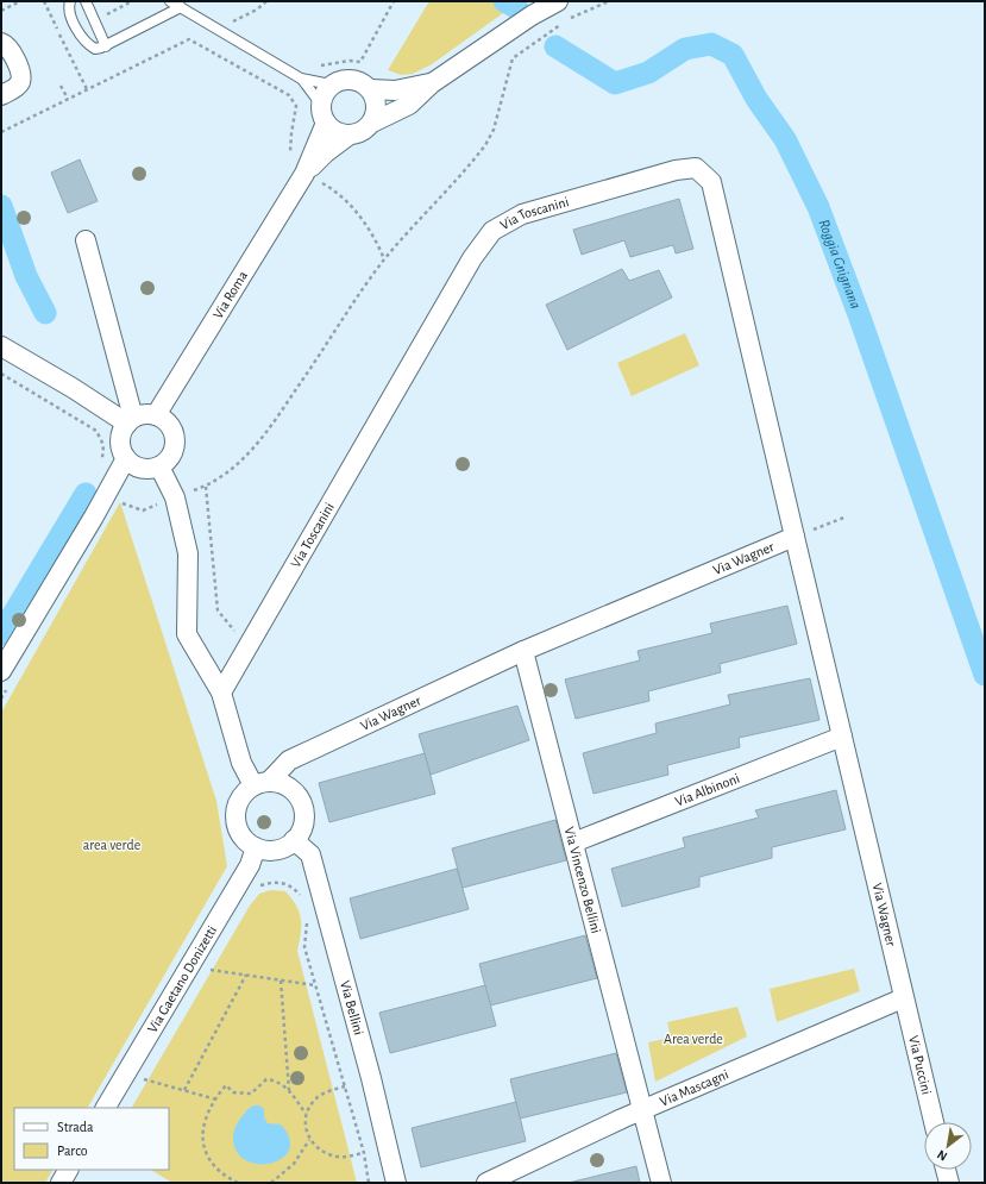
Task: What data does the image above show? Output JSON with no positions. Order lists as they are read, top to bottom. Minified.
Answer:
{"streets":{"street":["Via Toscanini","Via Roma","Via Wagner","Via Albinoni","Via Vincenzo Bellini","Via Gaetano Donizetti","Via Bellini","Via Puccini","Via Mascagni"]},"crossings":[["Via Toscanini","Via Wagner"],["Via Wagner","Via Albinoni"],["Via Wagner","Via Vincenzo Bellini"],["Via Wagner","Via Gaetano Donizetti"],["Via Wagner","Via Bellini"],["Via Wagner","Via Puccini"],["Via Wagner","Via Mascagni"],["Via Albinoni","Via Vincenzo Bellini"],["Via Vincenzo Bellini","Via Mascagni"],["Via Gaetano Donizetti","Via Bellini"],["Via Puccini","Via Mascagni"]],"water":["Roggia Gnignana"],"parks":["area verde","Area verde"],"legend":["Strada","Parco"],"north":"bottom left"}
